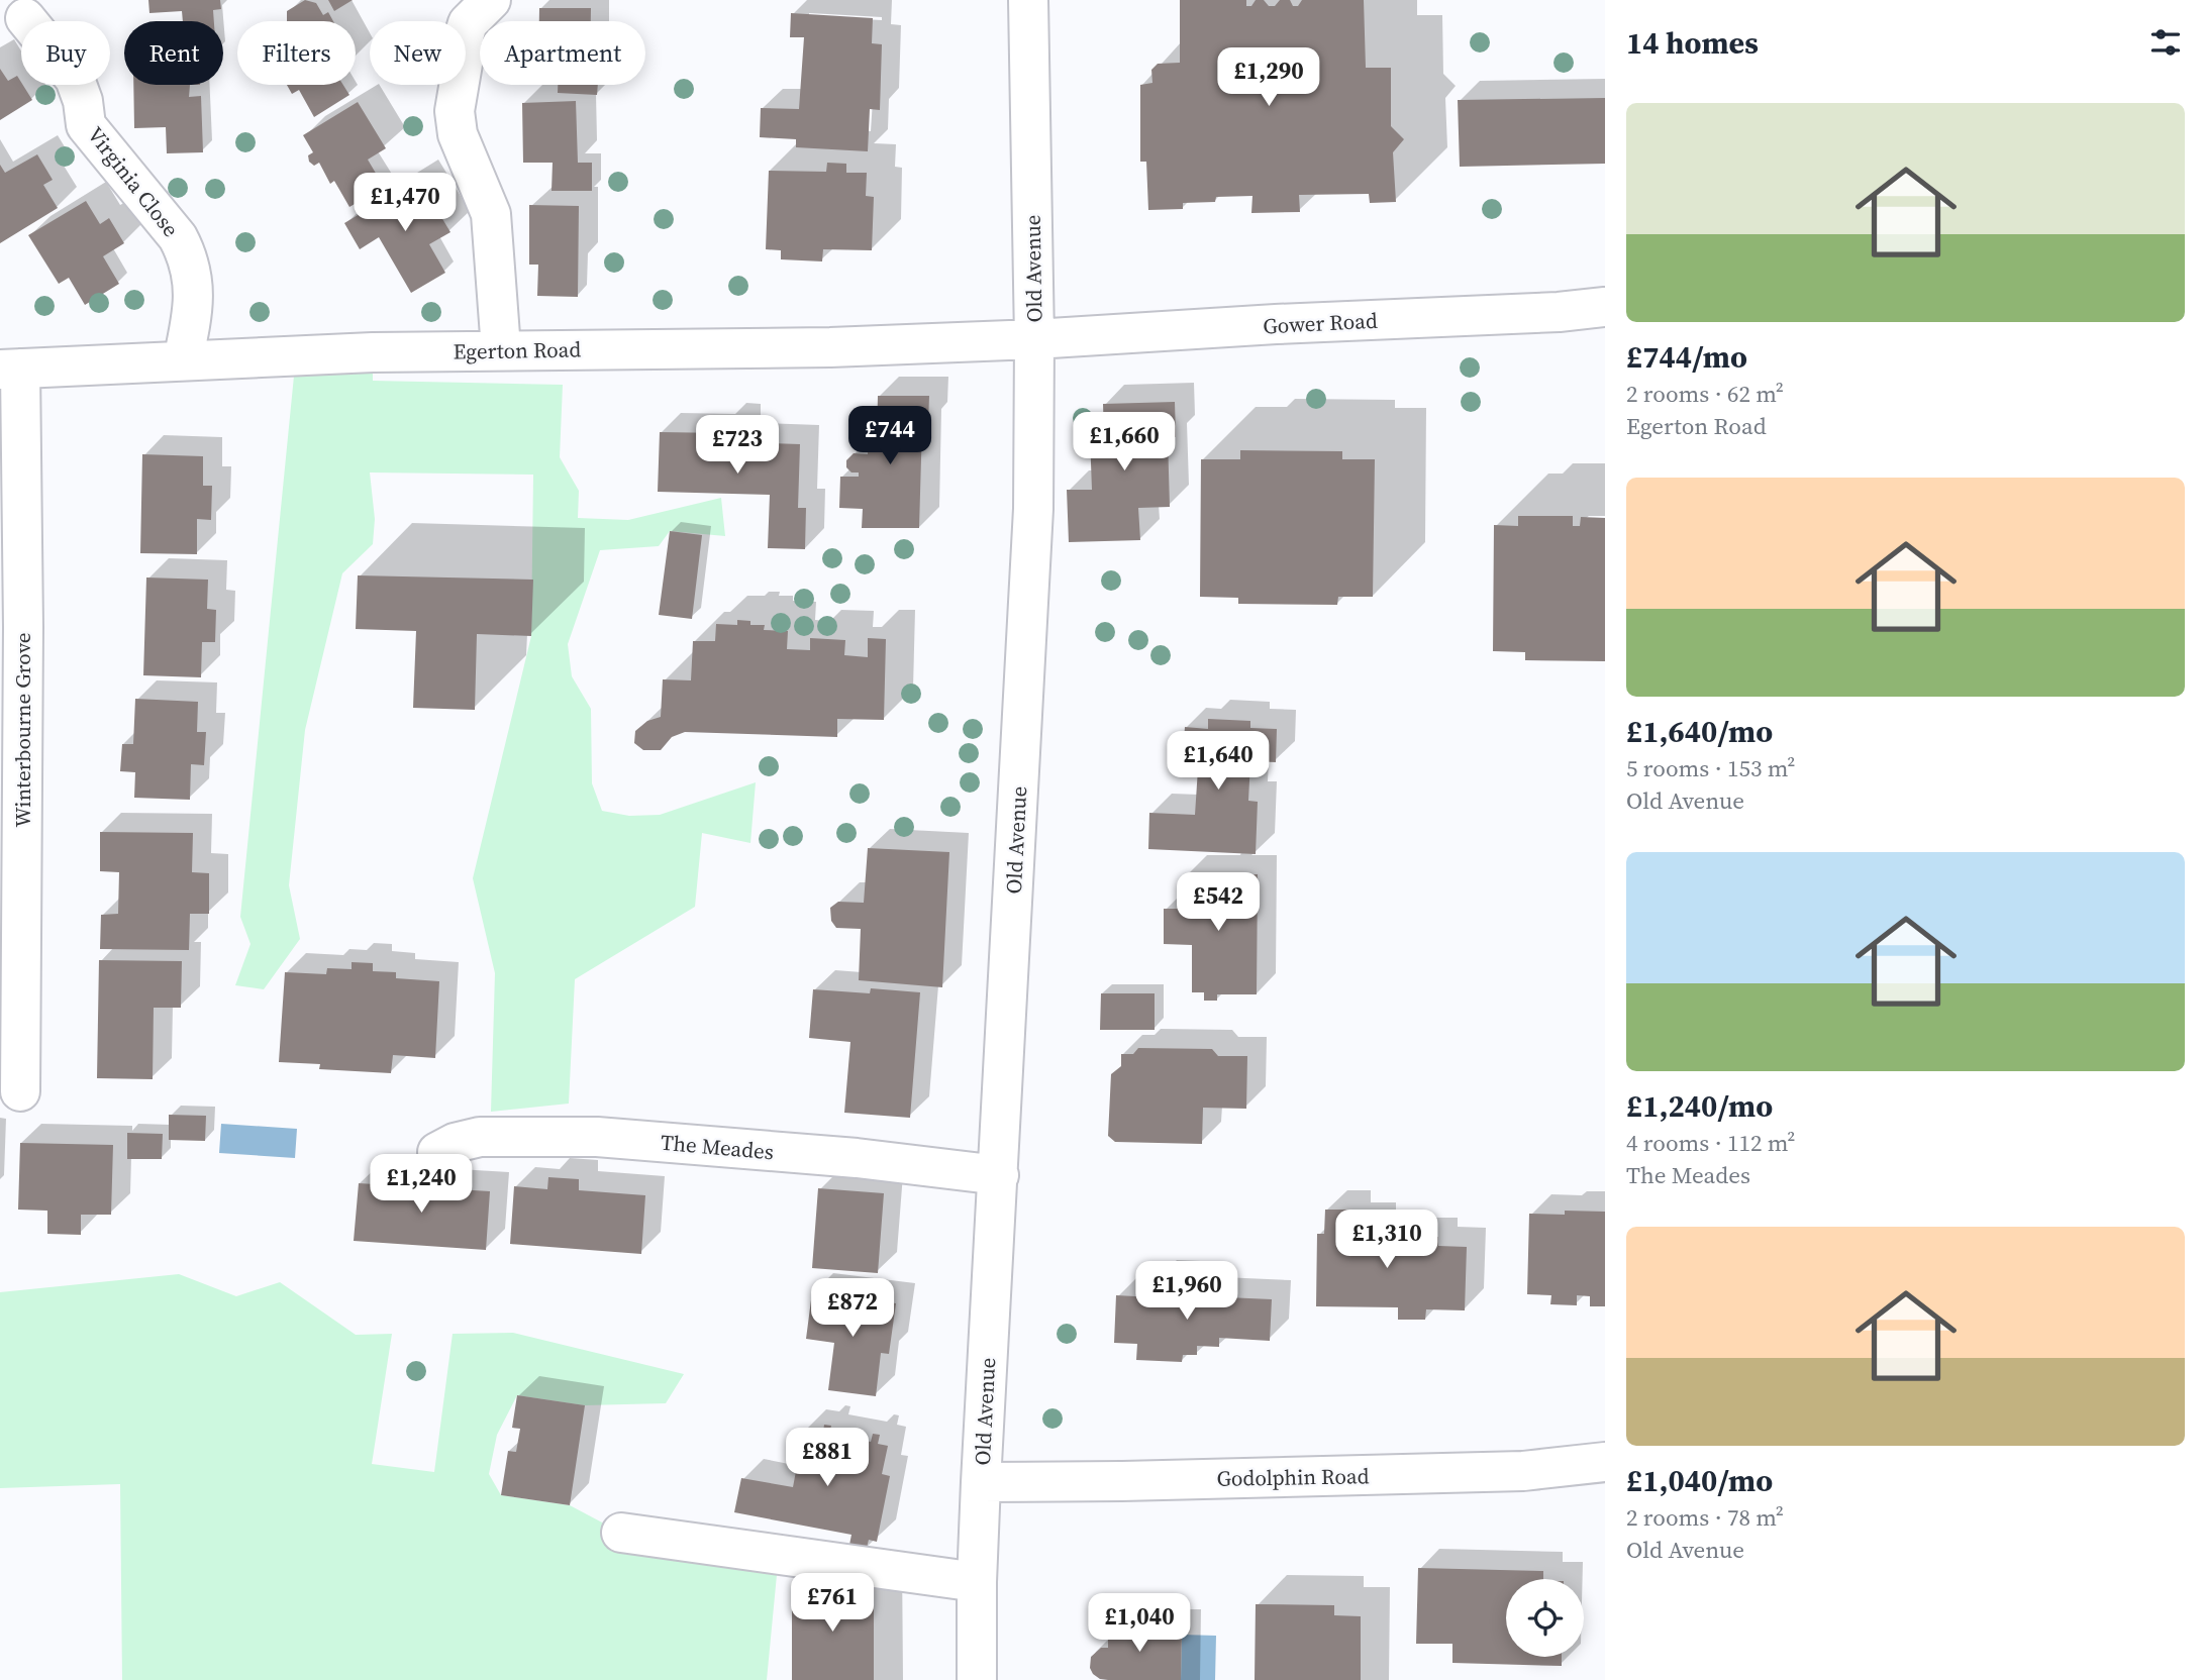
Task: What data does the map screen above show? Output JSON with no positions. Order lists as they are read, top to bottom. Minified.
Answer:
{"streets":{"street":["Virginia Close","Old Avenue","Gower Road","Egerton Road","Winterbourne Grove","The Meades","Godolphin Road"]},"crossings":[["Virginia Close","Egerton Road"],["Old Avenue","Gower Road"],["Old Avenue","Egerton Road"],["Old Avenue","The Meades"],["Old Avenue","Godolphin Road"],["Gower Road","Egerton Road"],["Egerton Road","Winterbourne Grove"]],"page":{"heading":"14 homes","chip":["Buy","Rent","Filters","New","Apartment"],"price":["£1,290","£1,470","£744","£1,660","£723","£1,640","£542","£1,240","£1,310","£1,960","£872","£881","£761","£1,040"],"list":[{"name":"£744/mo","note":"2 rooms · 62 m² · Egerton Road"},{"name":"£1,640/mo","note":"5 rooms · 153 m² · Old Avenue"},{"name":"£1,240/mo","note":"4 rooms · 112 m² · The Meades"},{"name":"£1,040/mo","note":"2 rooms · 78 m² · Old Avenue"}]}}
